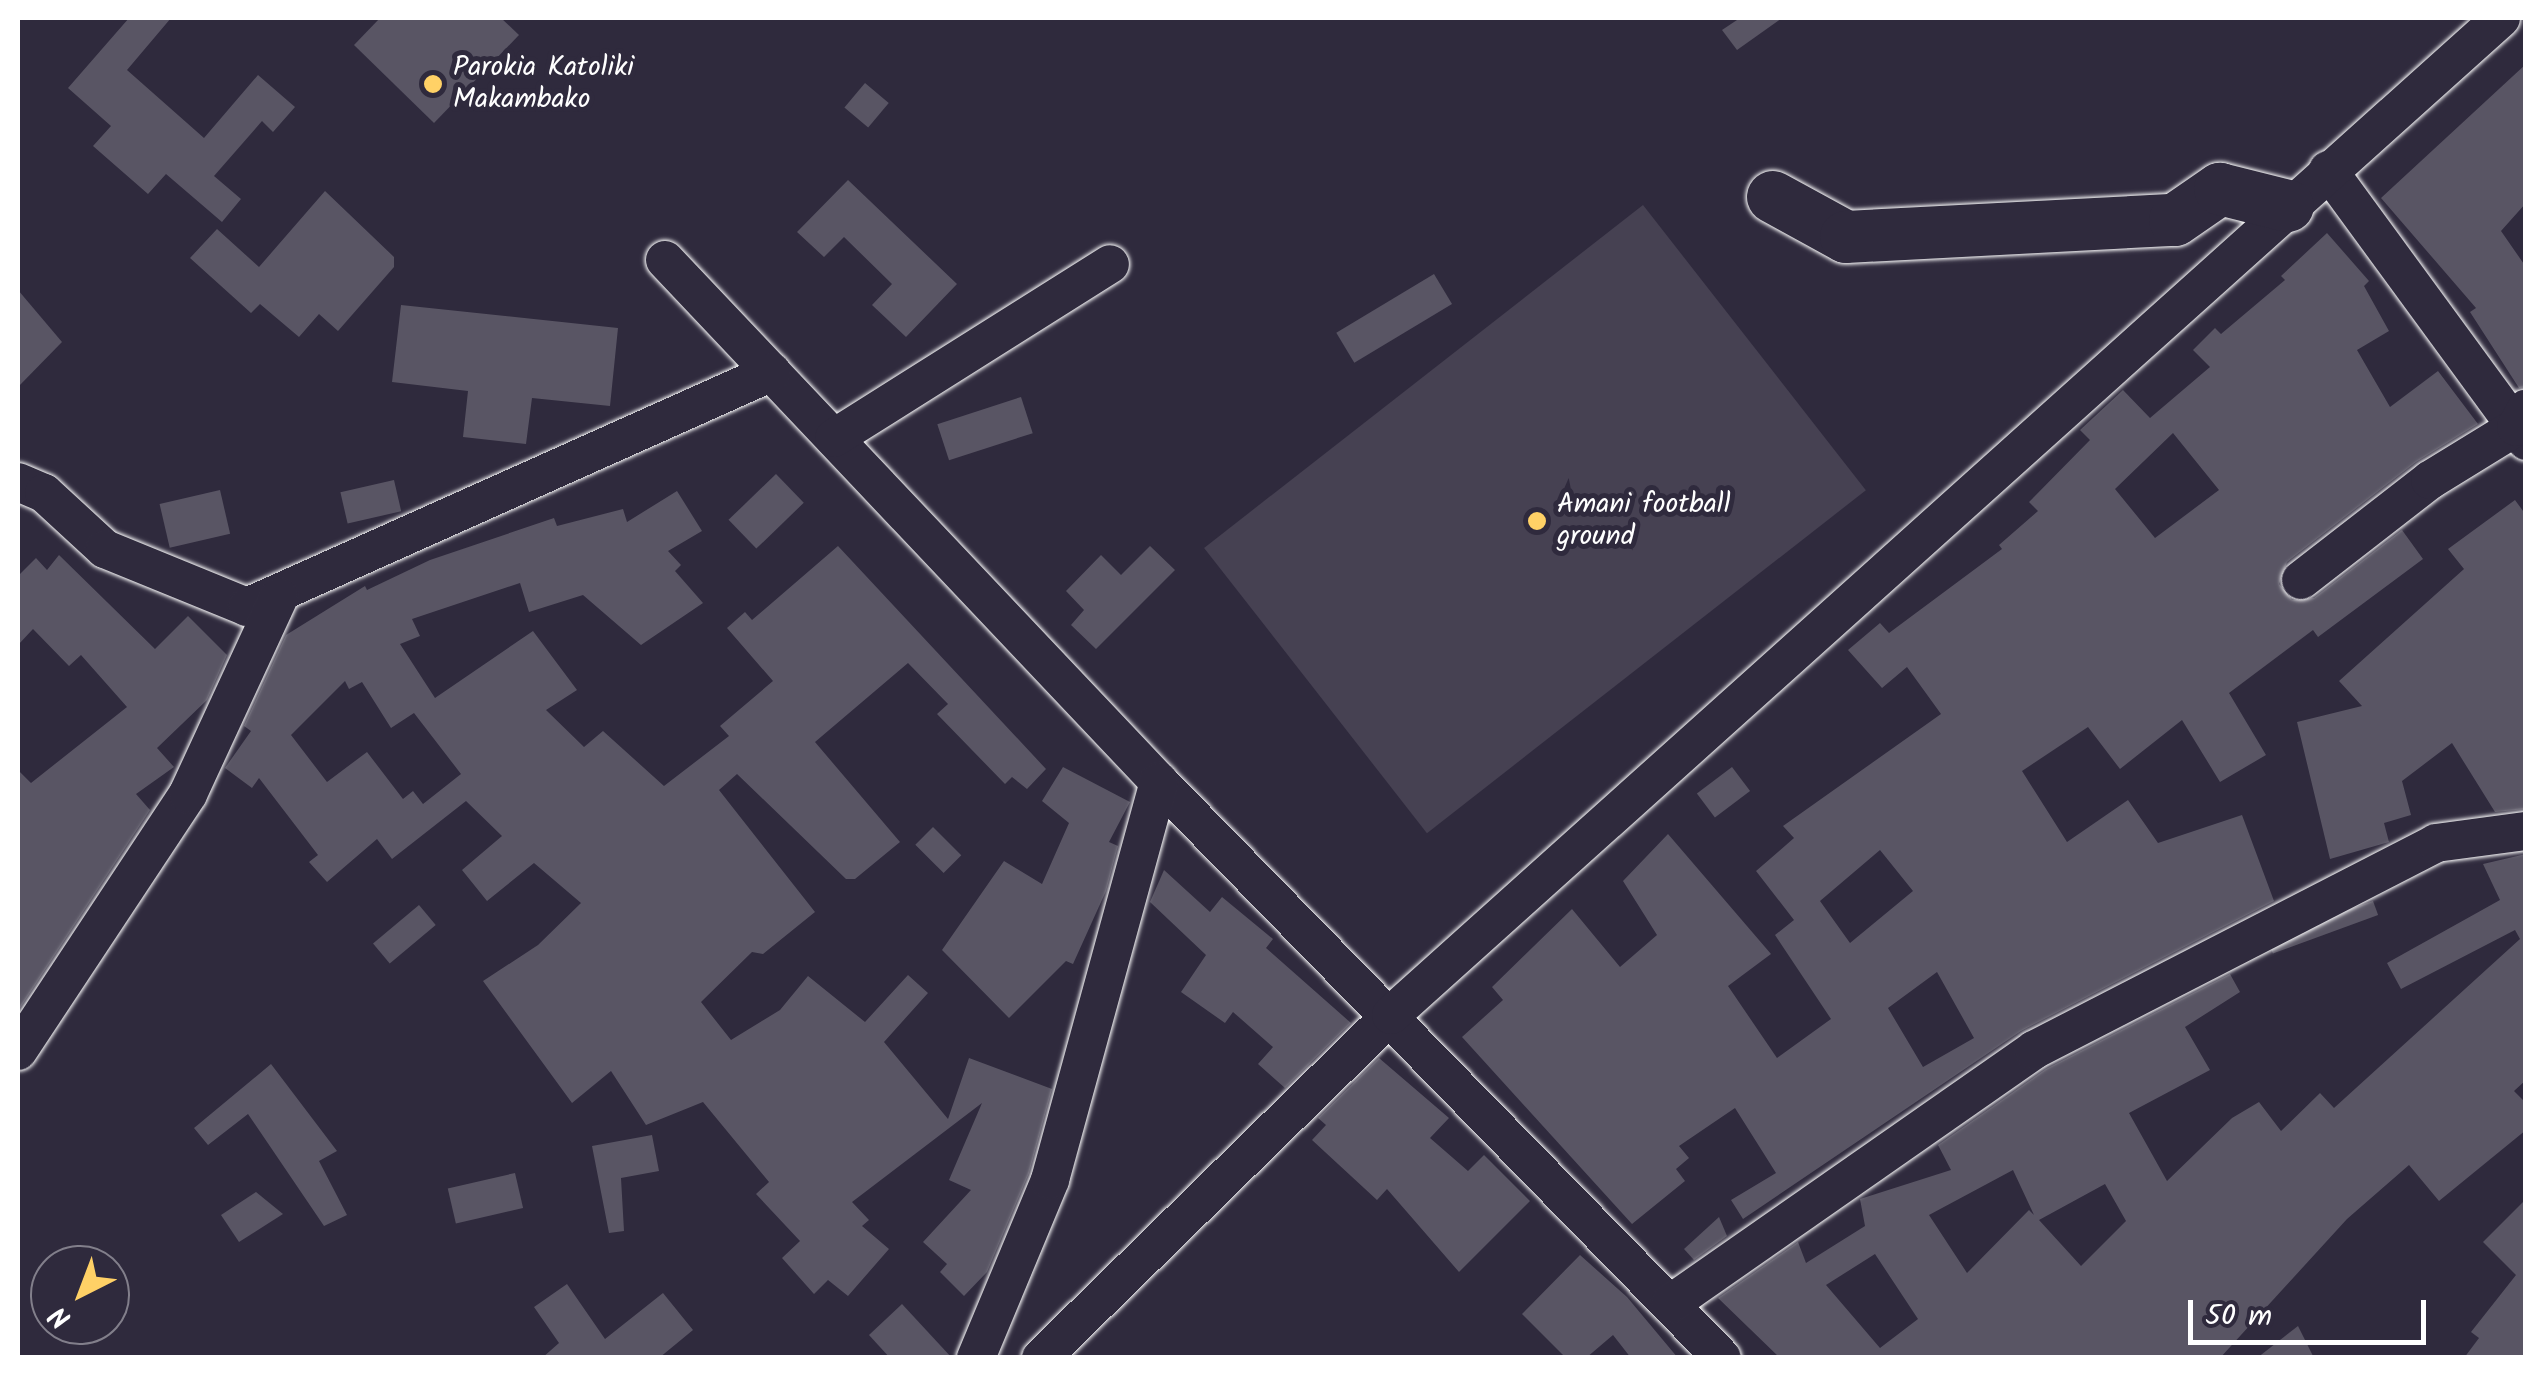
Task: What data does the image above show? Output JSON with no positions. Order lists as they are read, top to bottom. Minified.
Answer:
{"places":["Parokia Katoliki Makambako","Amani football ground"],"scale_bar":"50 m","north":"bottom left"}
